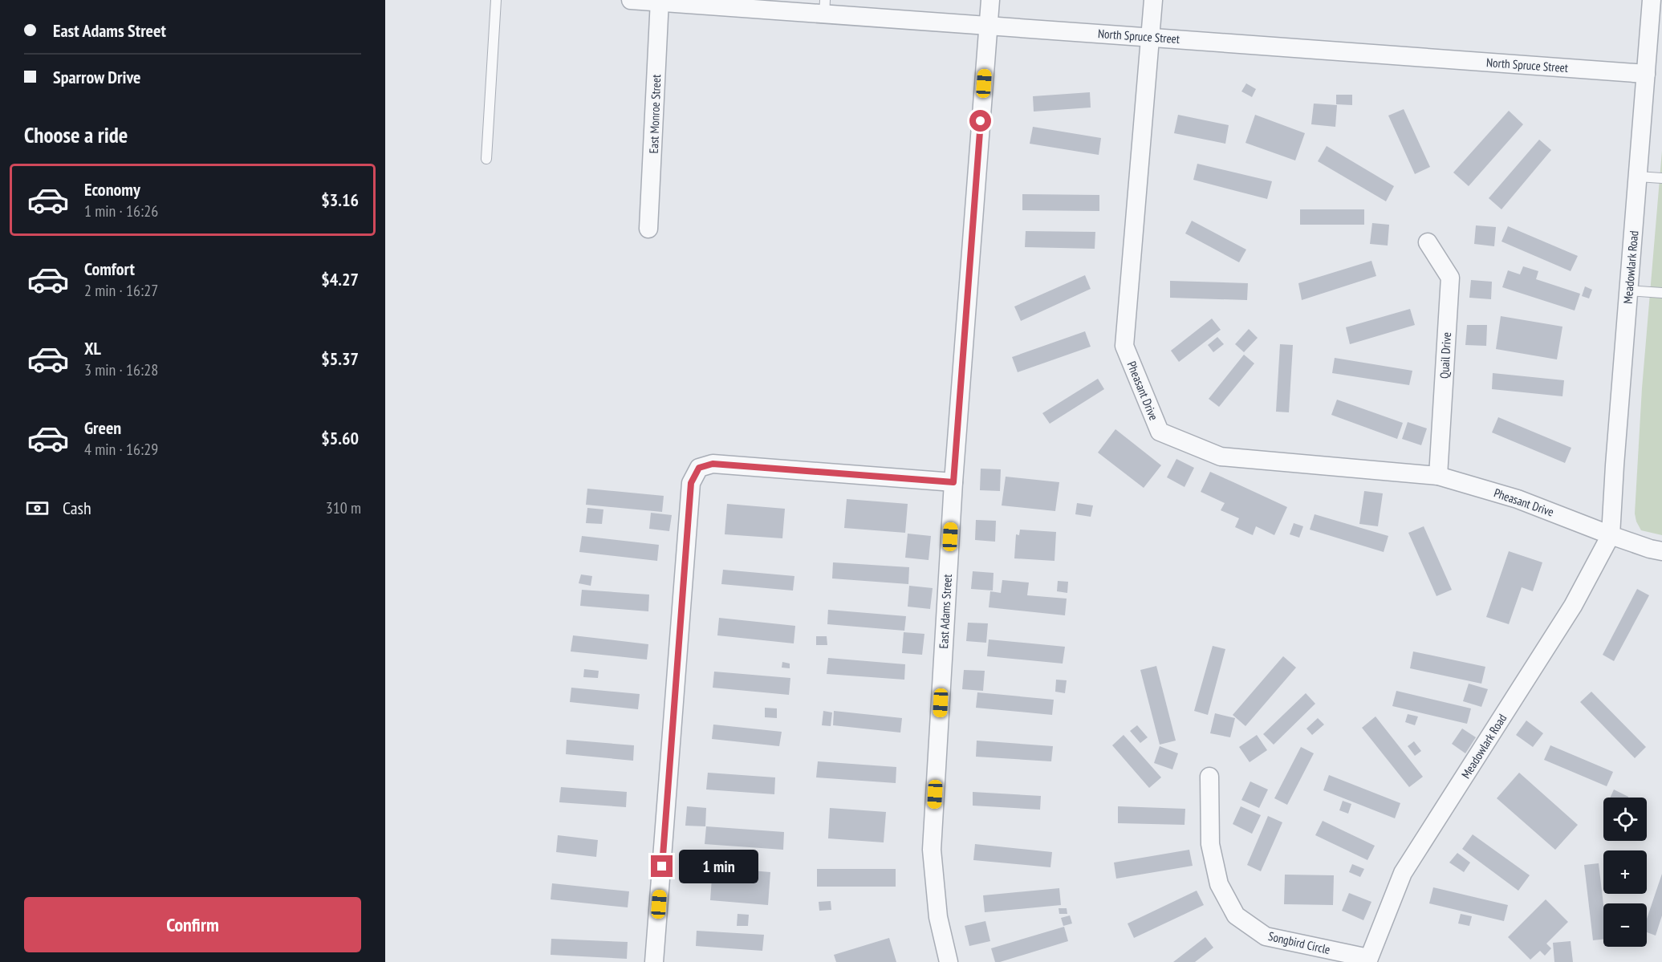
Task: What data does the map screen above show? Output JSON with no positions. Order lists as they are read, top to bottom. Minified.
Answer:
{"streets":{"street":["North Spruce Street","East Monroe Street","Meadowlark Road","Quail Drive","Pheasant Drive","East Adams Street","Songbird Circle"]},"crossings":[["North Spruce Street","East Monroe Street"],["North Spruce Street","Meadowlark Road"],["North Spruce Street","Pheasant Drive"],["North Spruce Street","East Adams Street"],["Meadowlark Road","Pheasant Drive"],["Meadowlark Road","Songbird Circle"],["Quail Drive","Pheasant Drive"]],"page":{"banner":["East Adams Street","Sparrow Drive"],"heading":"Choose a ride","list":[{"name":"Economy","note":"1 min · 16:26","value":"$3.16"},{"name":"Comfort","note":"2 min · 16:27","value":"$4.27"},{"name":"XL","note":"3 min · 16:28","value":"$5.37"},{"name":"Green","note":"4 min · 16:29","value":"$5.60"}],"pay":["Cash","310 m"],"map_buttons":["+","−"],"bubble":"1 min","buttons":"Confirm"}}
